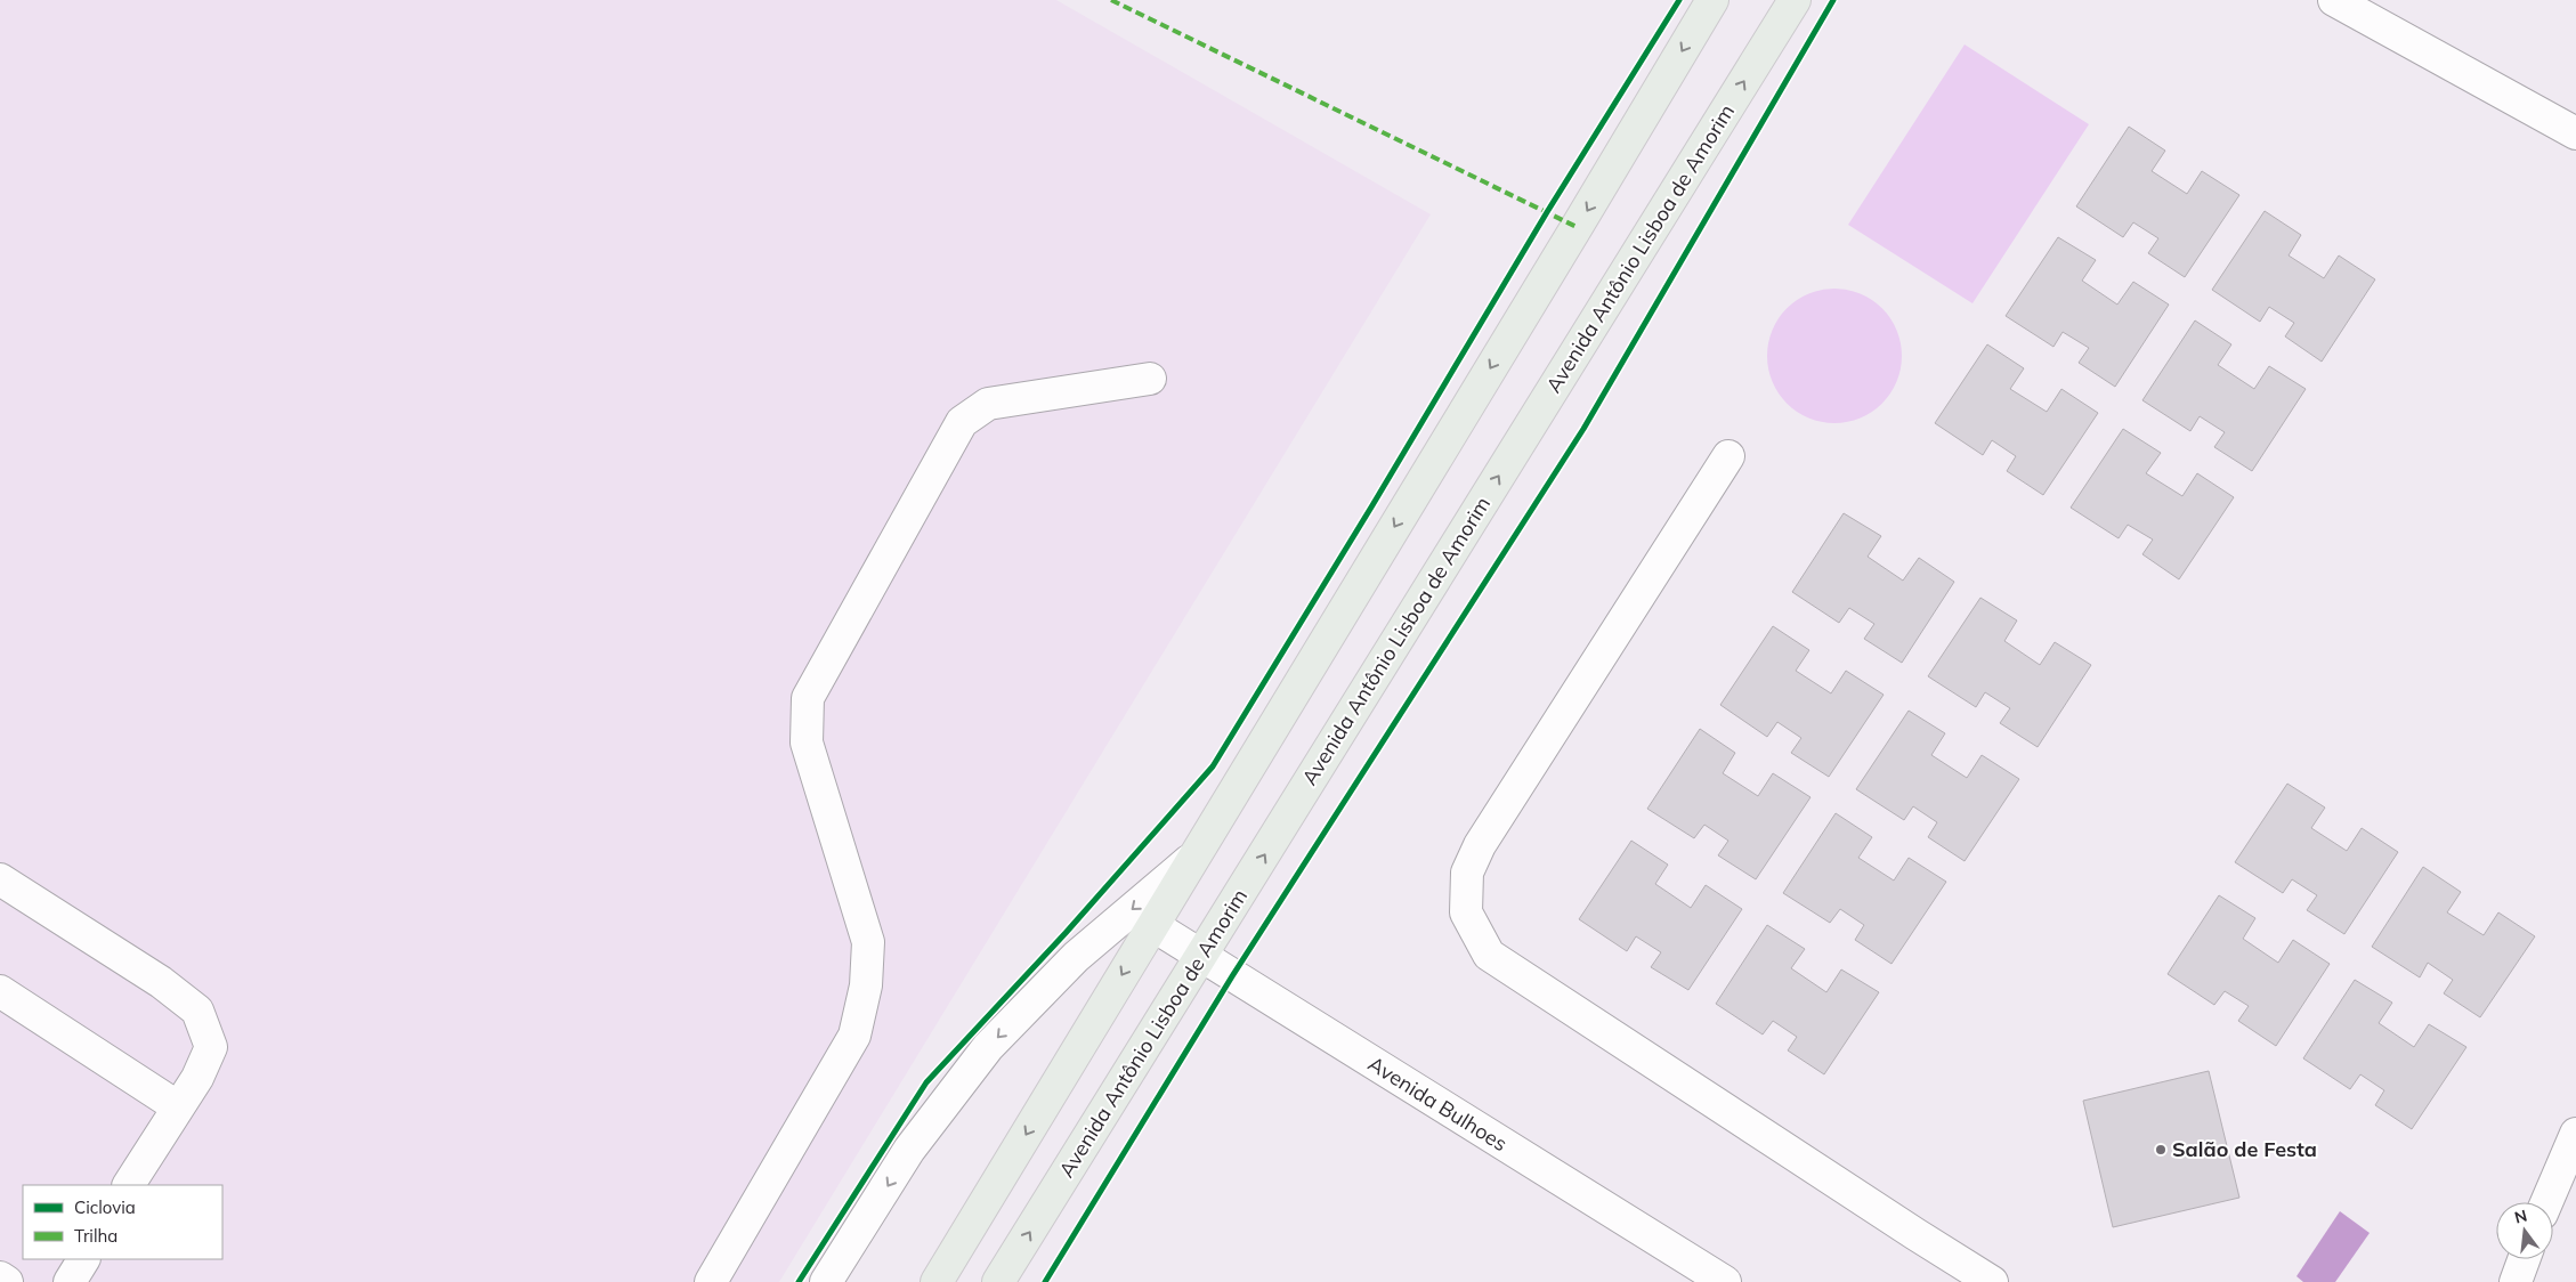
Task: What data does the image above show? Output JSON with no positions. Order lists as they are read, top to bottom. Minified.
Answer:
{"streets":{"main road":["Avenida Antônio Lisboa de Amorim"],"street":["Avenida Bulhoes"]},"crossings":[["Avenida Antônio Lisboa de Amorim","Avenida Bulhoes"]],"places":["Salão de Festa"],"legend":["Ciclovia","Trilha"],"north":"top"}
